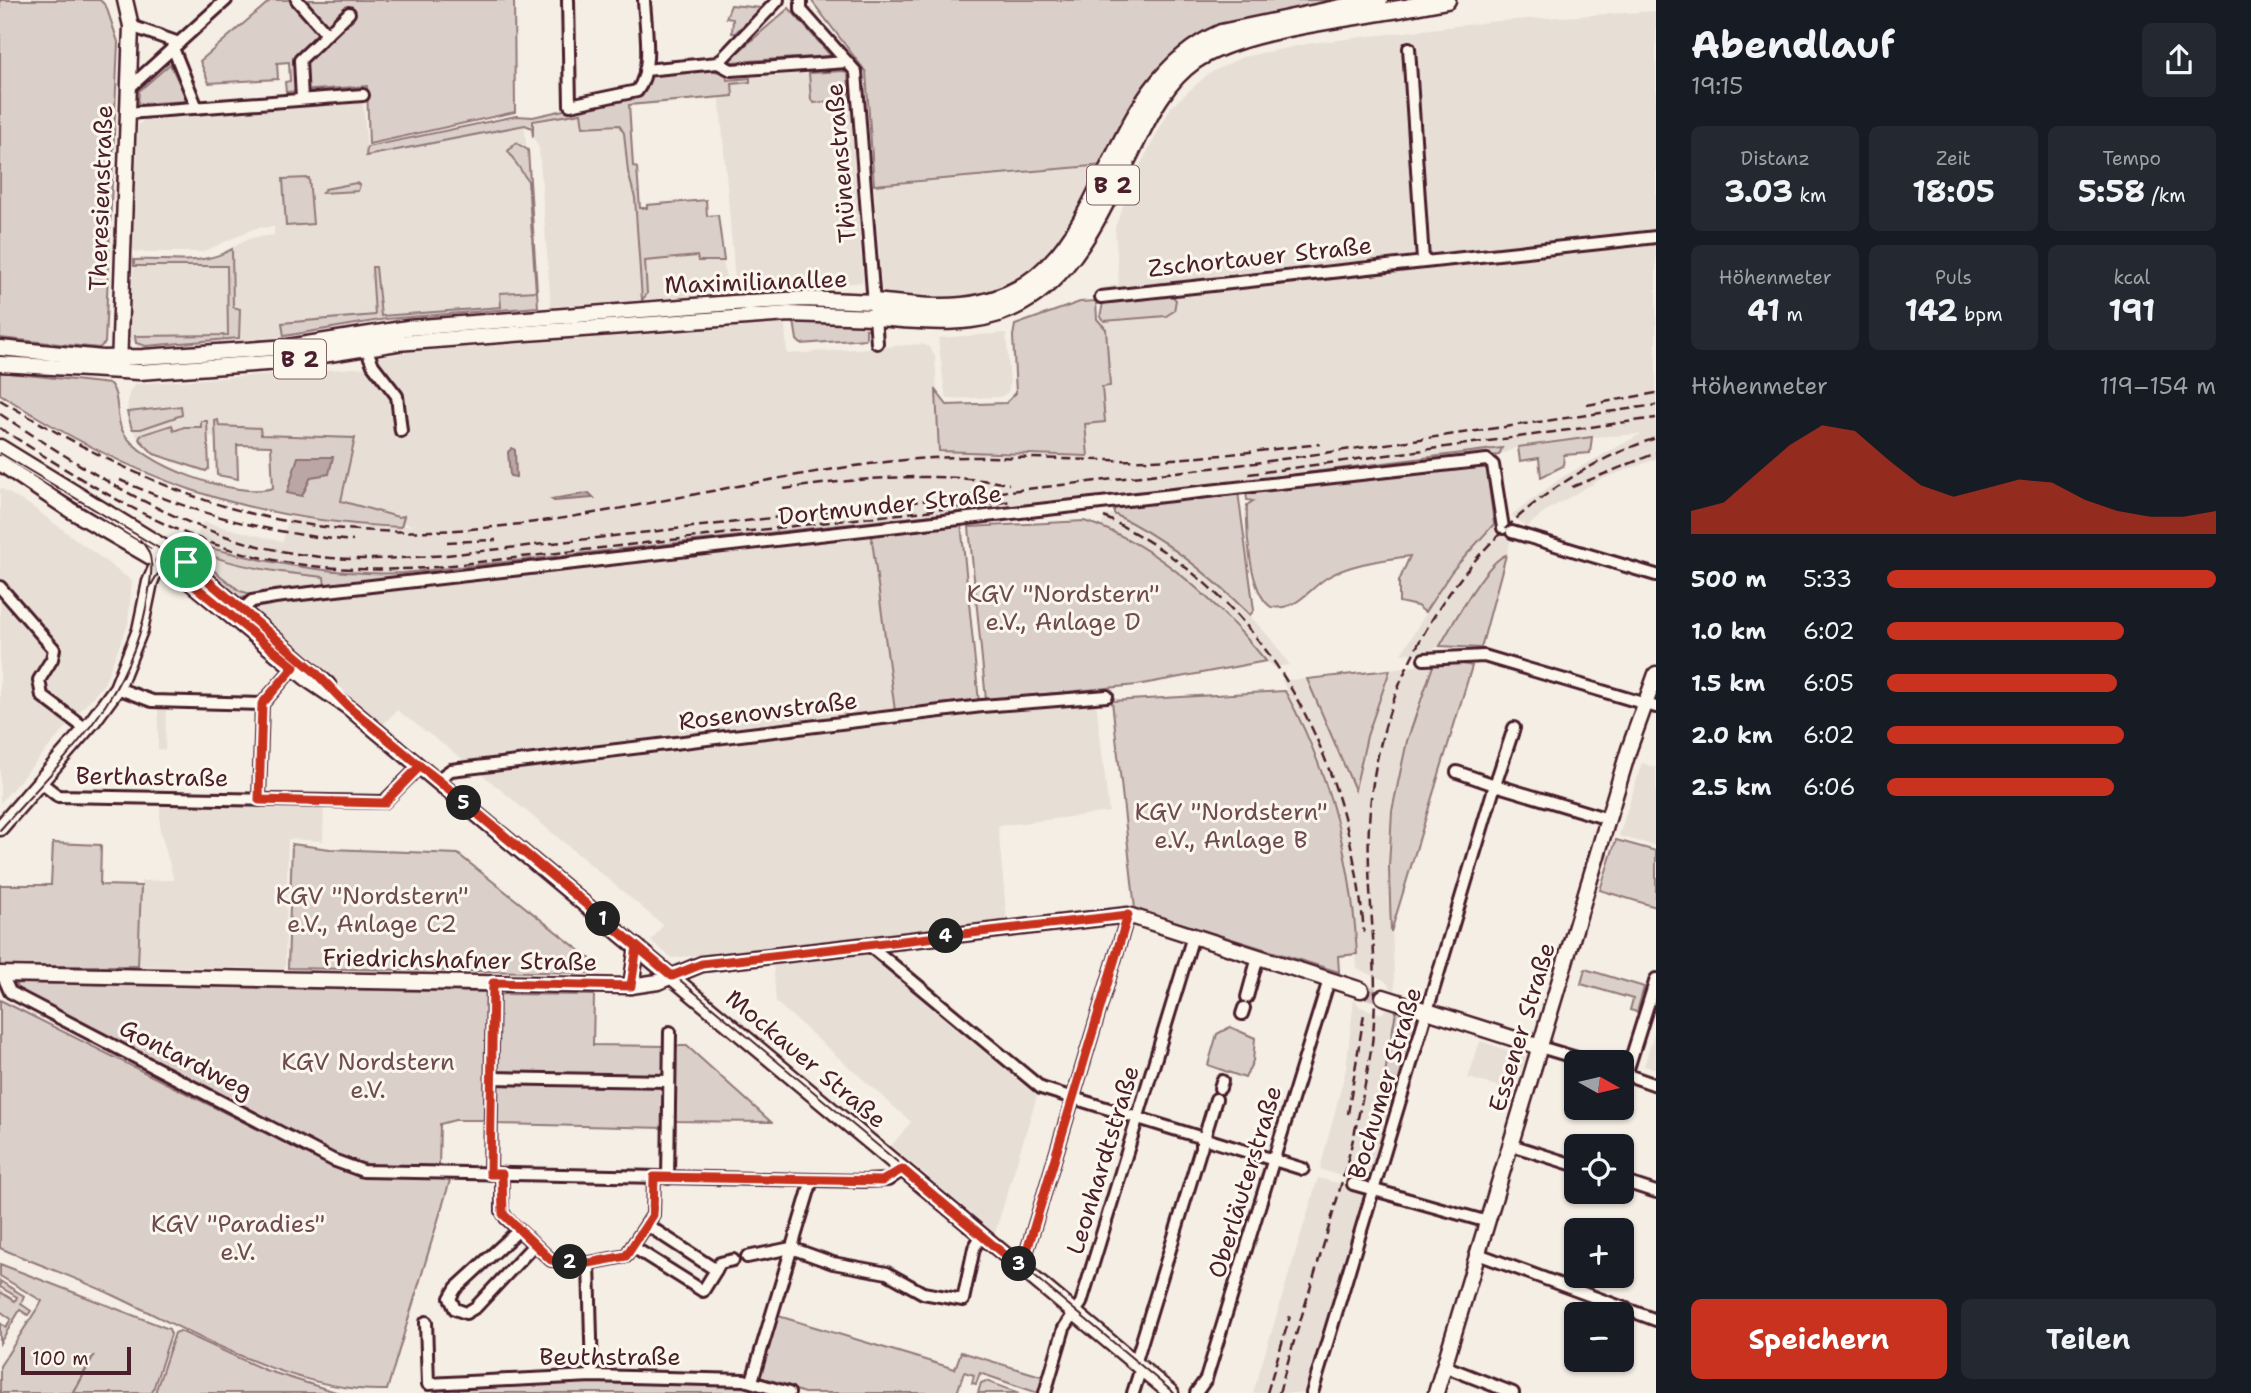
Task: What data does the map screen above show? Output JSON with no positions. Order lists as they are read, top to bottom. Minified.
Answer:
{"streets":{"highway":["B 2","Maximilianallee"],"main road":["Theresienstraße","Friedrichshafner Straße","Essener Straße","Mockauer Straße"],"street":["Thünenstraße","Zschortauer Straße","Dortmunder Straße","Rosenowstraße","Berthastraße","Gontardweg","Bochumer Straße","Leonhardtstraße","Oberläuterstraße","Beuthstraße"]},"crossings":[["Thünenstraße","Maximilianallee"],["Theresienstraße","Maximilianallee"],["Dortmunder Straße","Mockauer Straße"],["Rosenowstraße","Mockauer Straße"],["Berthastraße","Mockauer Straße"],["Friedrichshafner Straße","Gontardweg"],["Friedrichshafner Straße","Mockauer Straße"],["Friedrichshafner Straße","Leonhardtstraße"],["Friedrichshafner Straße","Oberläuterstraße"],["Gontardweg","Mockauer Straße"],["Mockauer Straße","Leonhardtstraße"]],"parks":["KGV \"Nordstern\" e.V., Anlage D","KGV \"Nordstern\" e.V., Anlage B","KGV \"Nordstern\" e.V., Anlage C2","KGV Nordstern e.V.","KGV \"Paradies\" e.V."],"scale_bar":"100 m","north":"right","page":{"heading":["Abendlauf","19:15"],"stats":[["Distanz","3.03 km"],["Zeit","18:05"],["Tempo","5:58 /km"],["Höhenmeter","41 m"],["Puls","142 bpm"],["kcal","191"]],"chart":["Höhenmeter","119–154 m"],"list":[{"name":"500 m","note":"5:33"},{"name":"1.0 km","note":"6:02"},{"name":"1.5 km","note":"6:05"},{"name":"2.0 km","note":"6:02"},{"name":"2.5 km","note":"6:06"}],"pins":["5","1","4","2","3"],"map_buttons":["+","−"],"buttons":["Speichern","Teilen"],"scale":"100 m"}}
